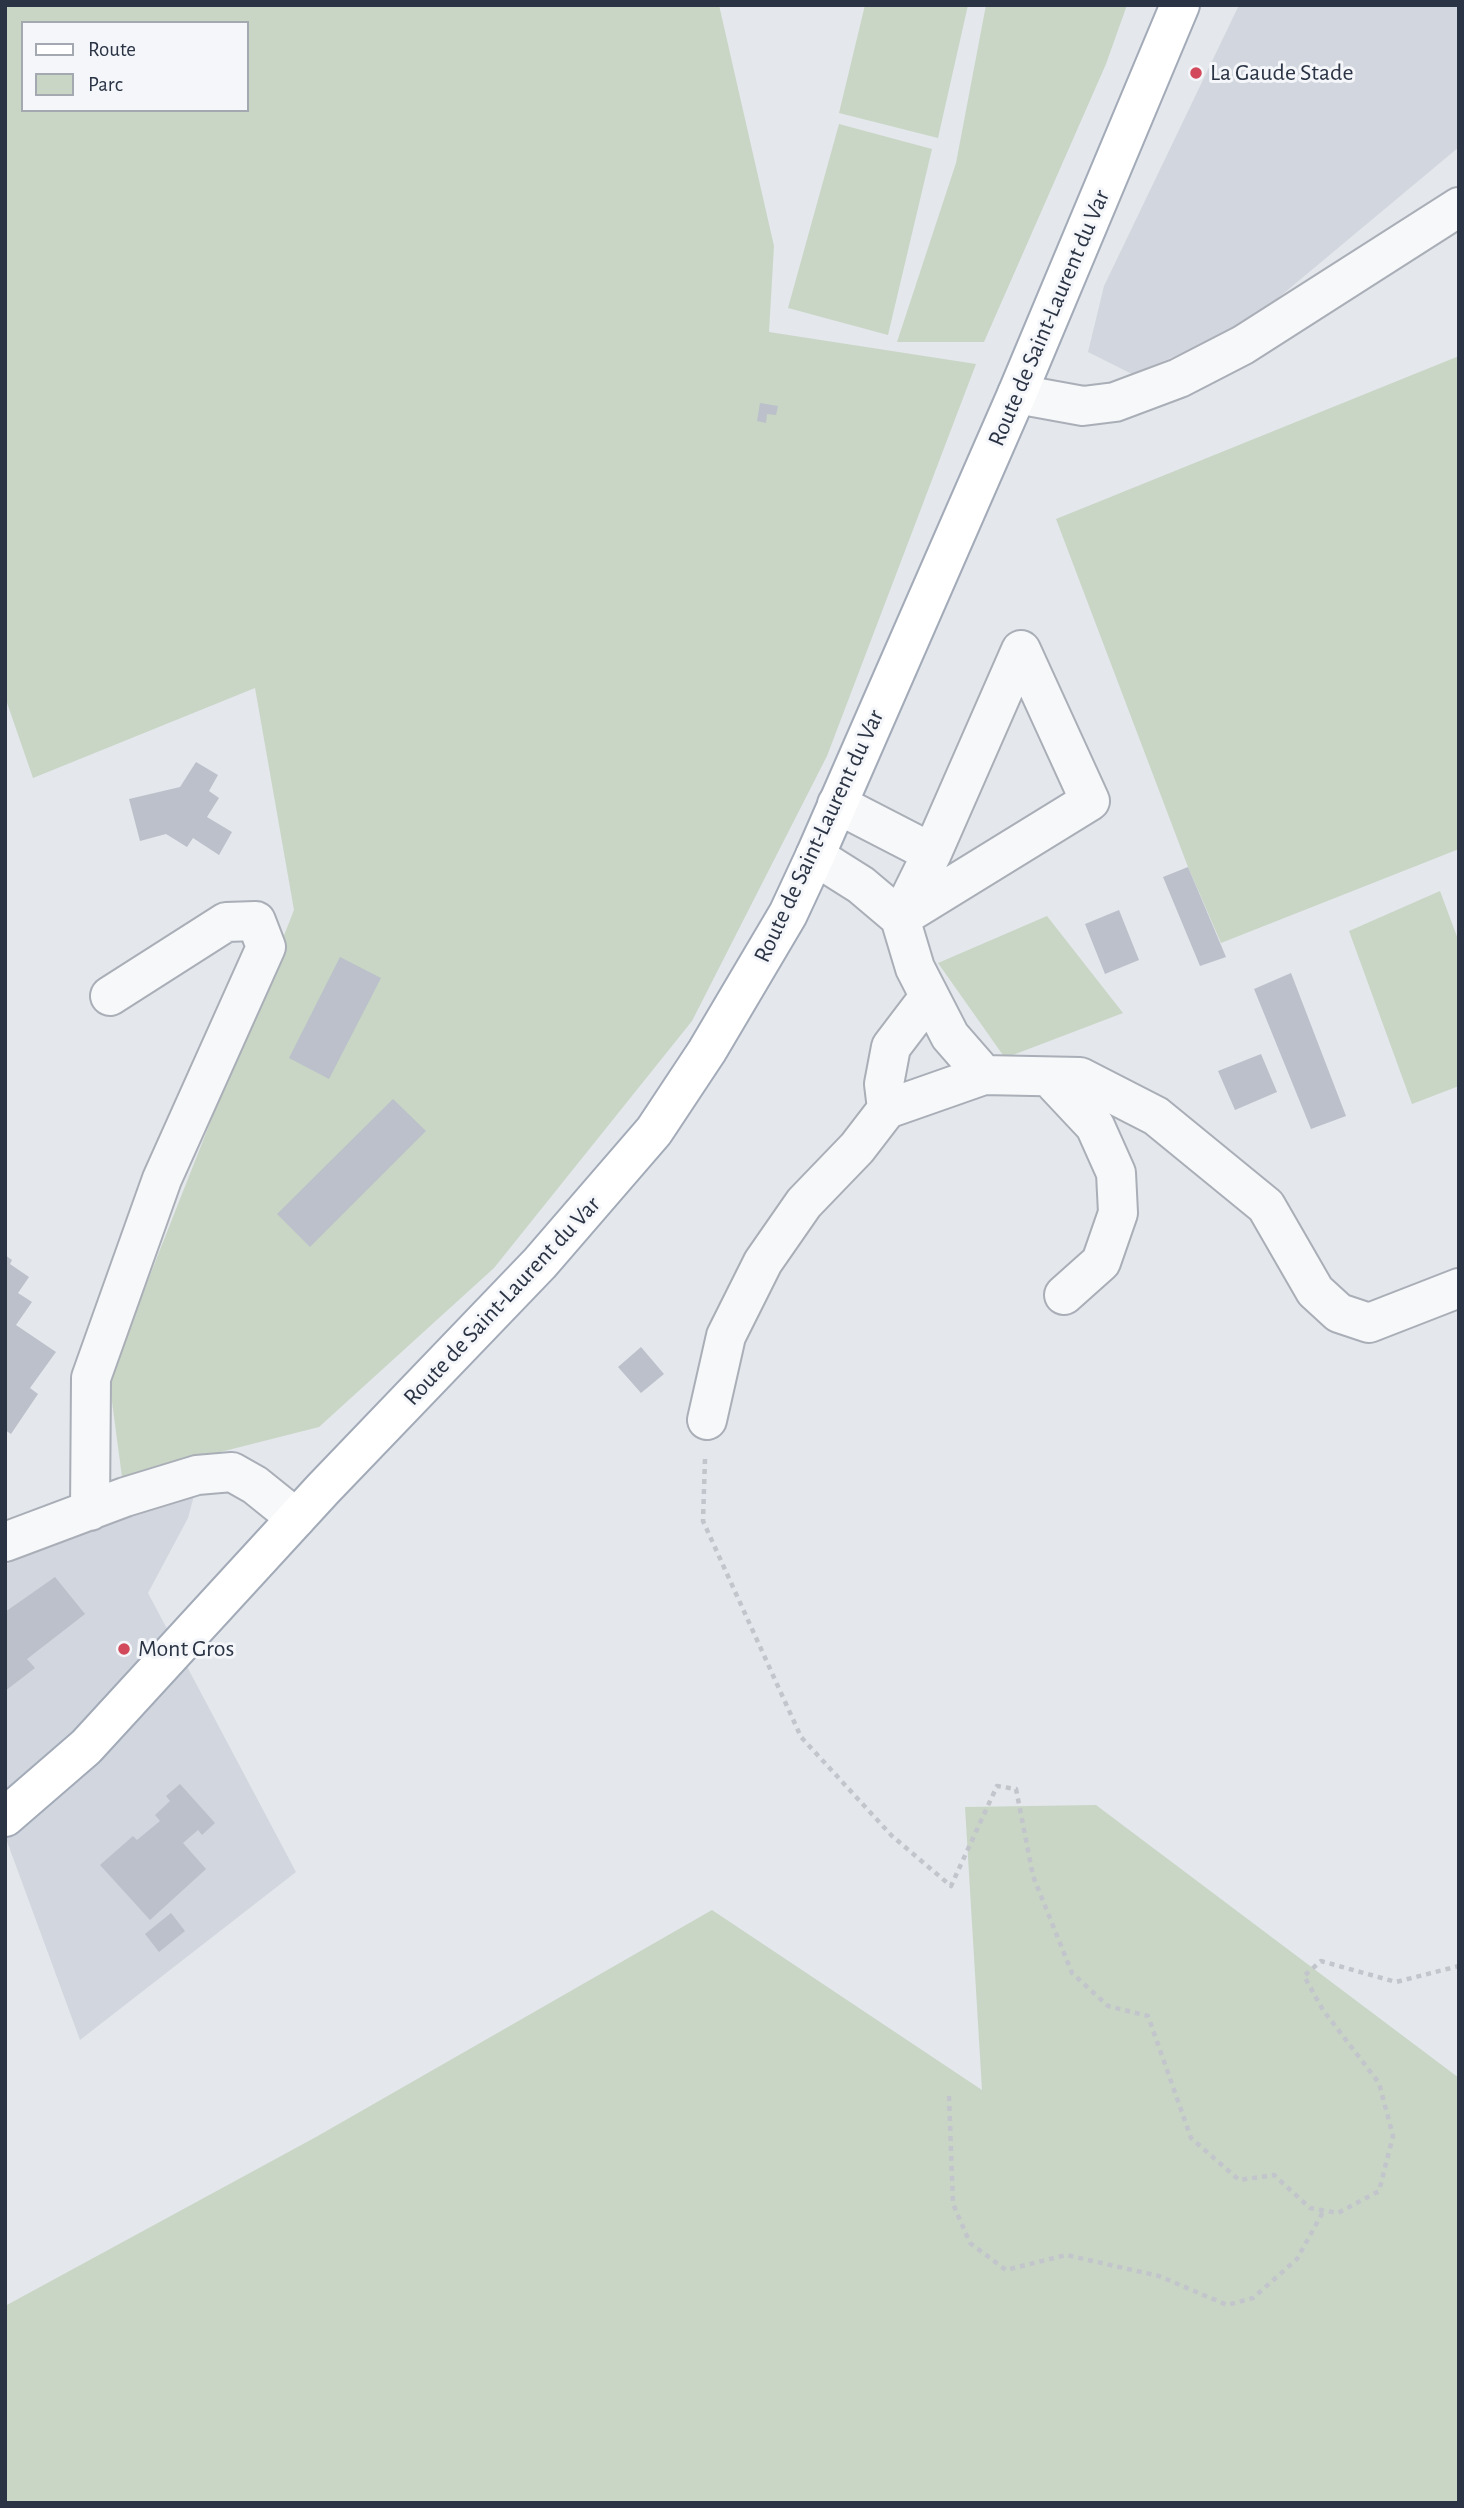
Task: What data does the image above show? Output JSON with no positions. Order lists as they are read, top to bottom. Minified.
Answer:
{"streets":{"main road":["Route de Saint-Laurent du Var"]},"places":["La Gaude Stade","Mont Gros"],"legend":["Route","Parc"]}
